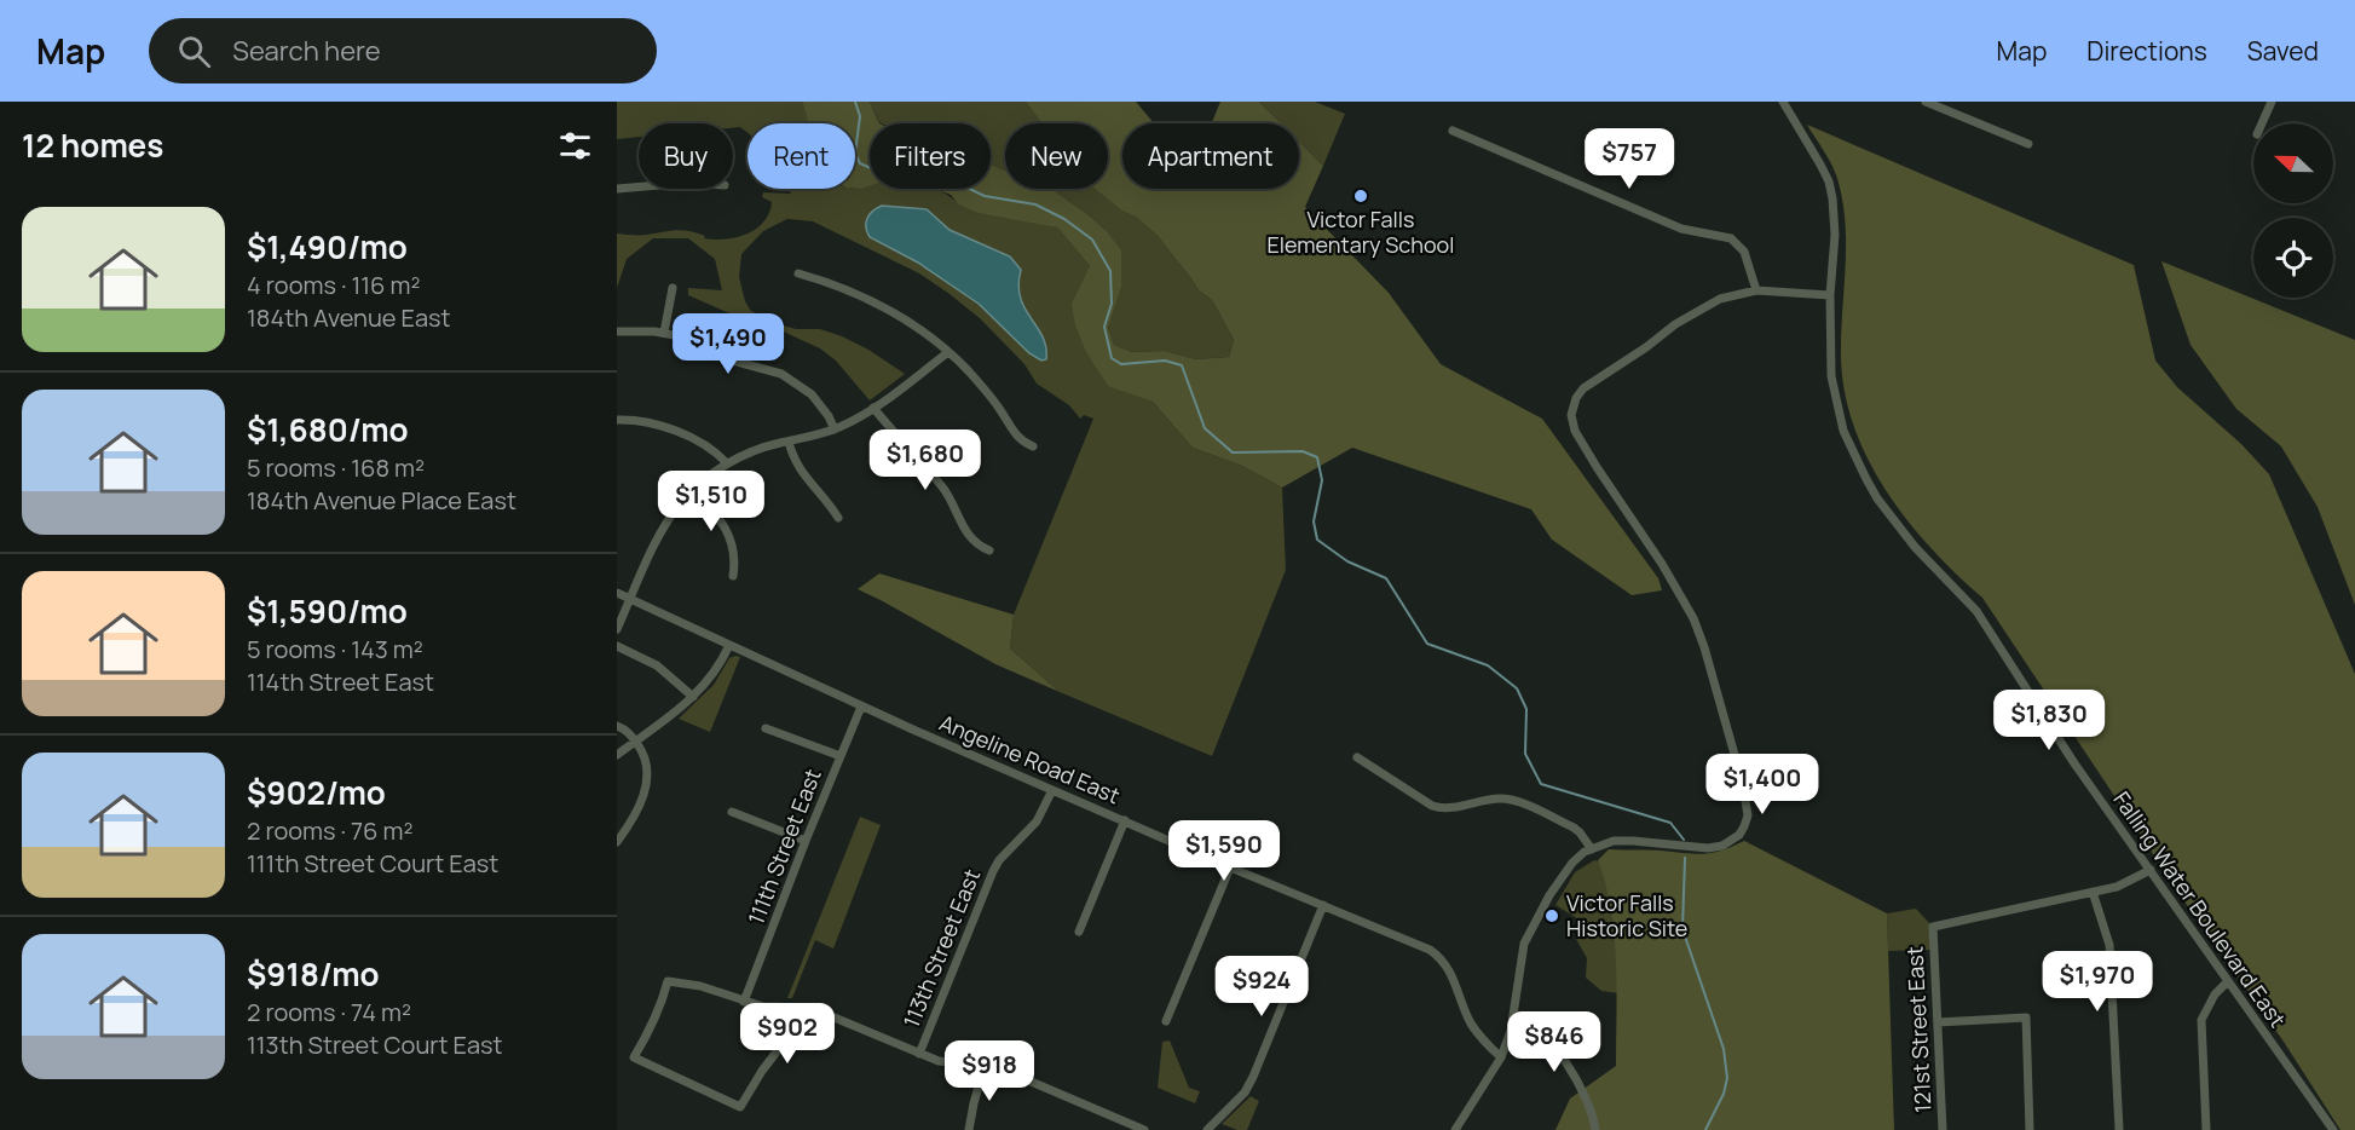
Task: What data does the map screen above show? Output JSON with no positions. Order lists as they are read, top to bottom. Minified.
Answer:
{"streets":{"street":["Angeline Road East","111th Street East","Falling Water Boulevard East","113th Street East","121st Street East"]},"crossings":[["Angeline Road East","111th Street East"],["Angeline Road East","113th Street East"]],"places":["Victor Falls Elementary School","Victor Falls Historic Site"],"north":"left","page":{"header":"Map","search":"Search here","nav":["Map","Directions","Saved"],"heading":"12 homes","chip":["Buy","Rent","Filters","New","Apartment"],"price":["$757","$1,490","$1,680","$1,510","$1,830","$1,400","$1,590","$1,970","$924","$902","$846","$918"],"list":[{"name":"$1,490/mo","note":"4 rooms · 116 m² · 184th Avenue East"},{"name":"$1,680/mo","note":"5 rooms · 168 m² · 184th Avenue Place East"},{"name":"$1,590/mo","note":"5 rooms · 143 m² · 114th Street East"},{"name":"$902/mo","note":"2 rooms · 76 m² · 111th Street Court East"},{"name":"$918/mo","note":"2 rooms · 74 m² · 113th Street Court East"}]}}
